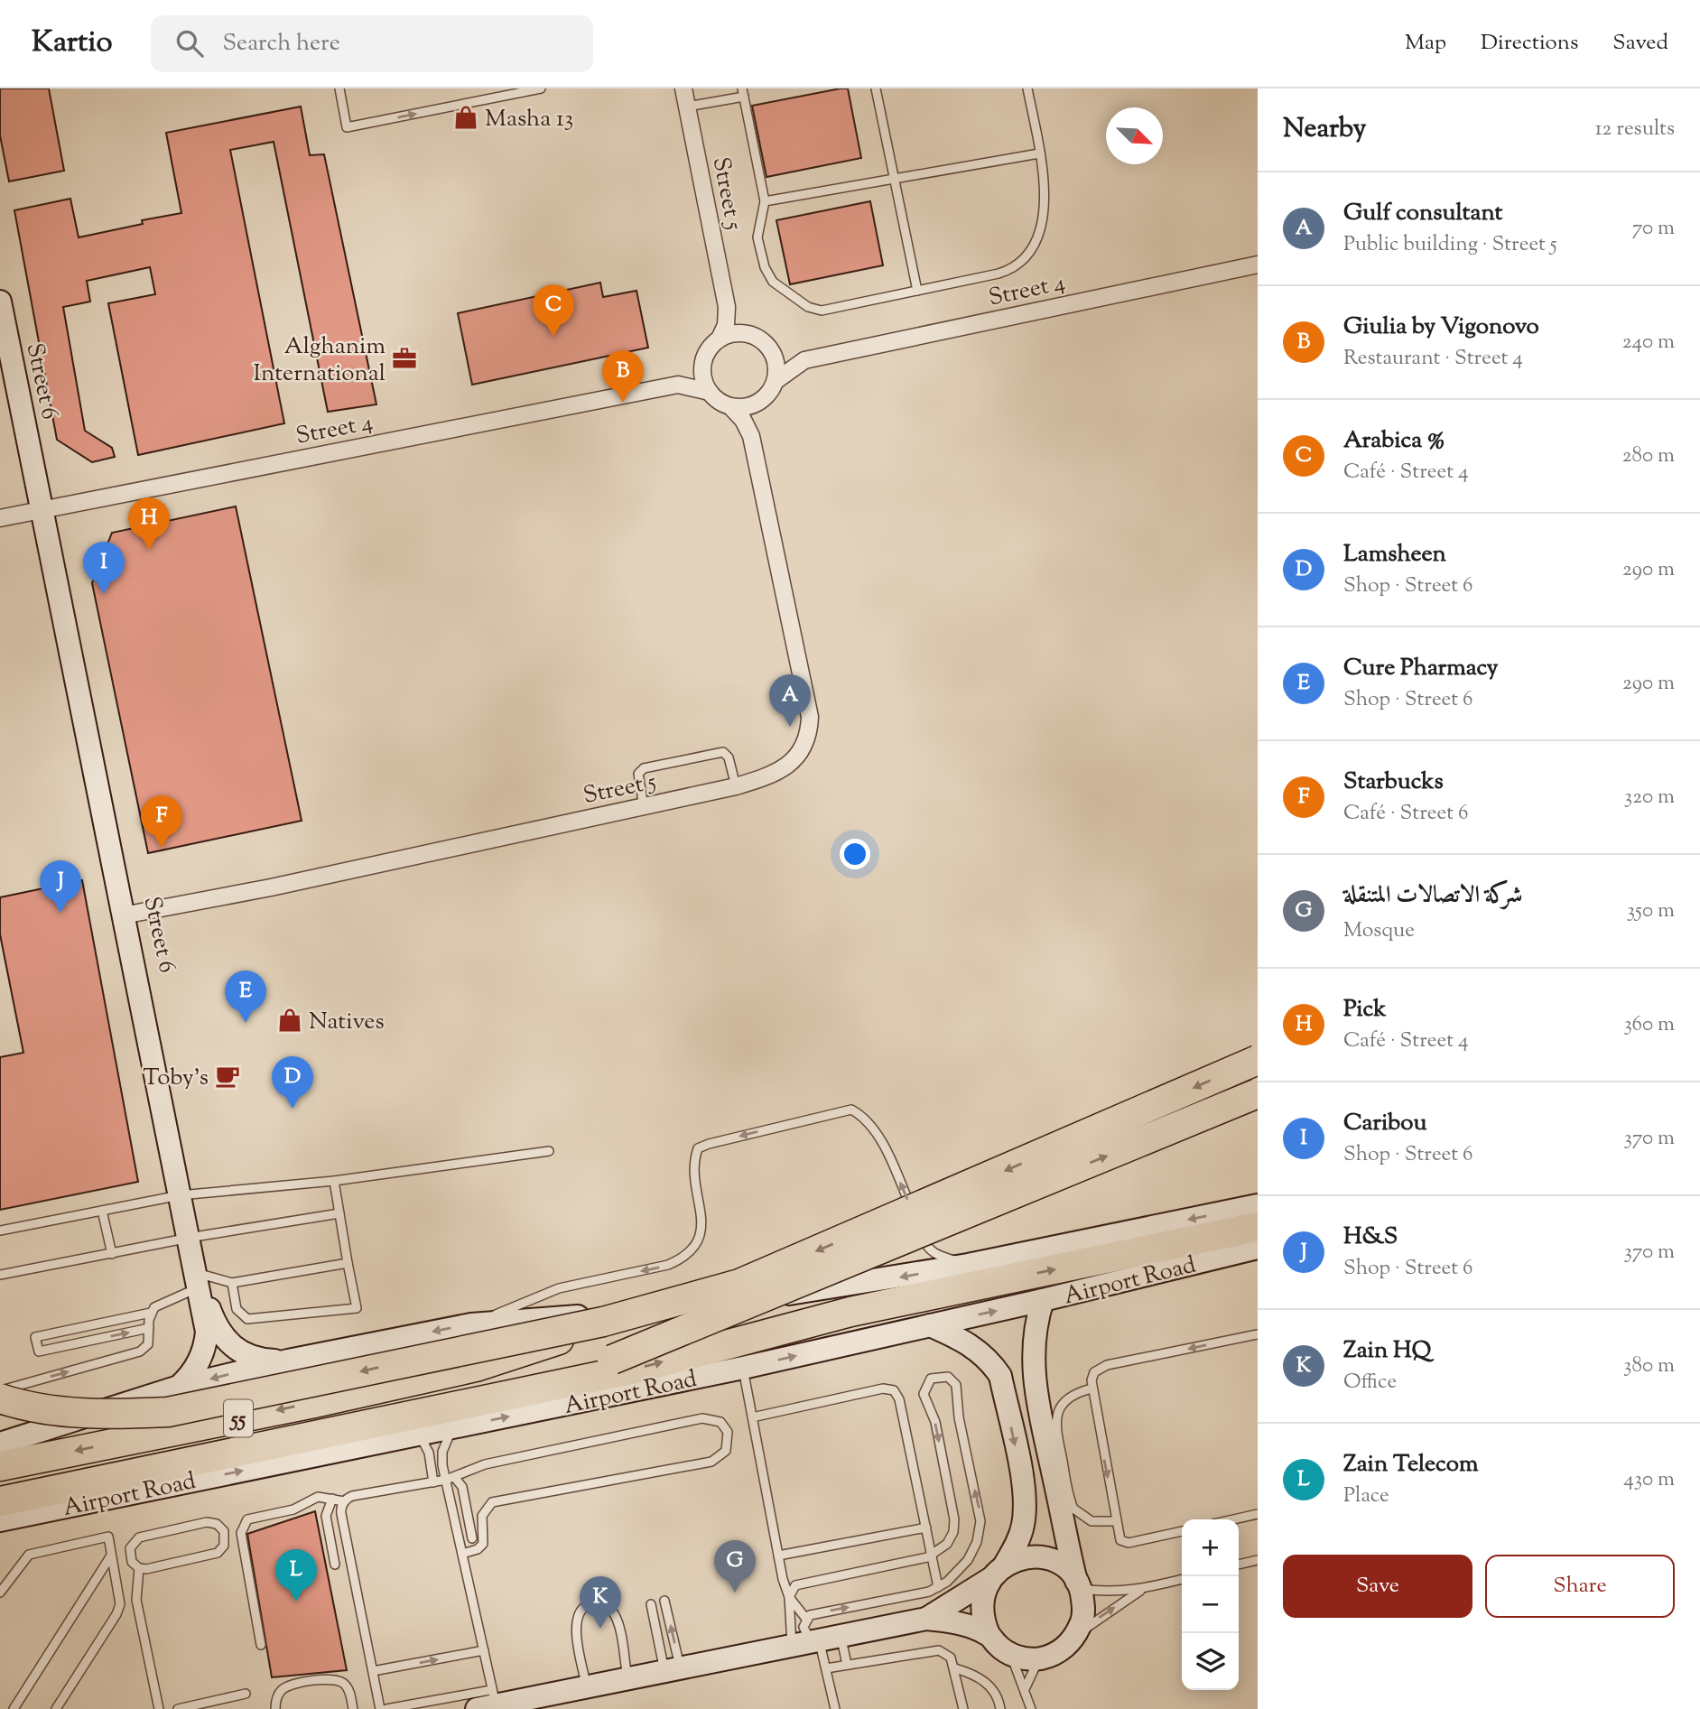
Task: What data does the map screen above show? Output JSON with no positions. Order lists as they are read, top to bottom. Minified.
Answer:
{"streets":{"highway":["Airport Road","55"],"street":["Street 5","Street 4","Street 6"]},"crossings":[["Street 5","Street 4"],["Street 5","Street 6"],["Street 4","Street 6"],["Street 6","Airport Road"]],"places":{"shop":["Masha 13","Natives"],"office":["Alghanim International"],"cafe":["Toby's"]},"north":"bottom right","page":{"header":"Kartio","search":"Search here","nav":["Map","Directions","Saved"],"heading":["Nearby","12 results"],"list":[{"mark":"A","name":"Gulf consultant","note":"Public building · Street 5","value":"70 m"},{"mark":"B","name":"Giulia by Vigonovo","note":"Restaurant · Street 4","value":"240 m"},{"mark":"C","name":"Arabica %","note":"Café · Street 4","value":"280 m"},{"mark":"D","name":"Lamsheen","note":"Shop · Street 6","value":"290 m"},{"mark":"E","name":"Cure Pharmacy","note":"Shop · Street 6","value":"290 m"},{"mark":"F","name":"Starbucks","note":"Café · Street 6","value":"320 m"},{"mark":"G","name":"شركة الاتصالات المتنقلة","note":"Mosque","value":"350 m"},{"mark":"H","name":"Pick","note":"Café · Street 4","value":"360 m"},{"mark":"I","name":"Caribou","note":"Shop · Street 6","value":"370 m"},{"mark":"J","name":"H&S","note":"Shop · Street 6","value":"370 m"},{"mark":"K","name":"Zain HQ","note":"Office","value":"380 m"},{"mark":"L","name":"Zain Telecom","note":"Place","value":"430 m"}],"pins":["C","B","H","I","A","F","J","E","D","G","L","K"],"map_buttons":["+","−"],"buttons":["Save","Share"]}}
